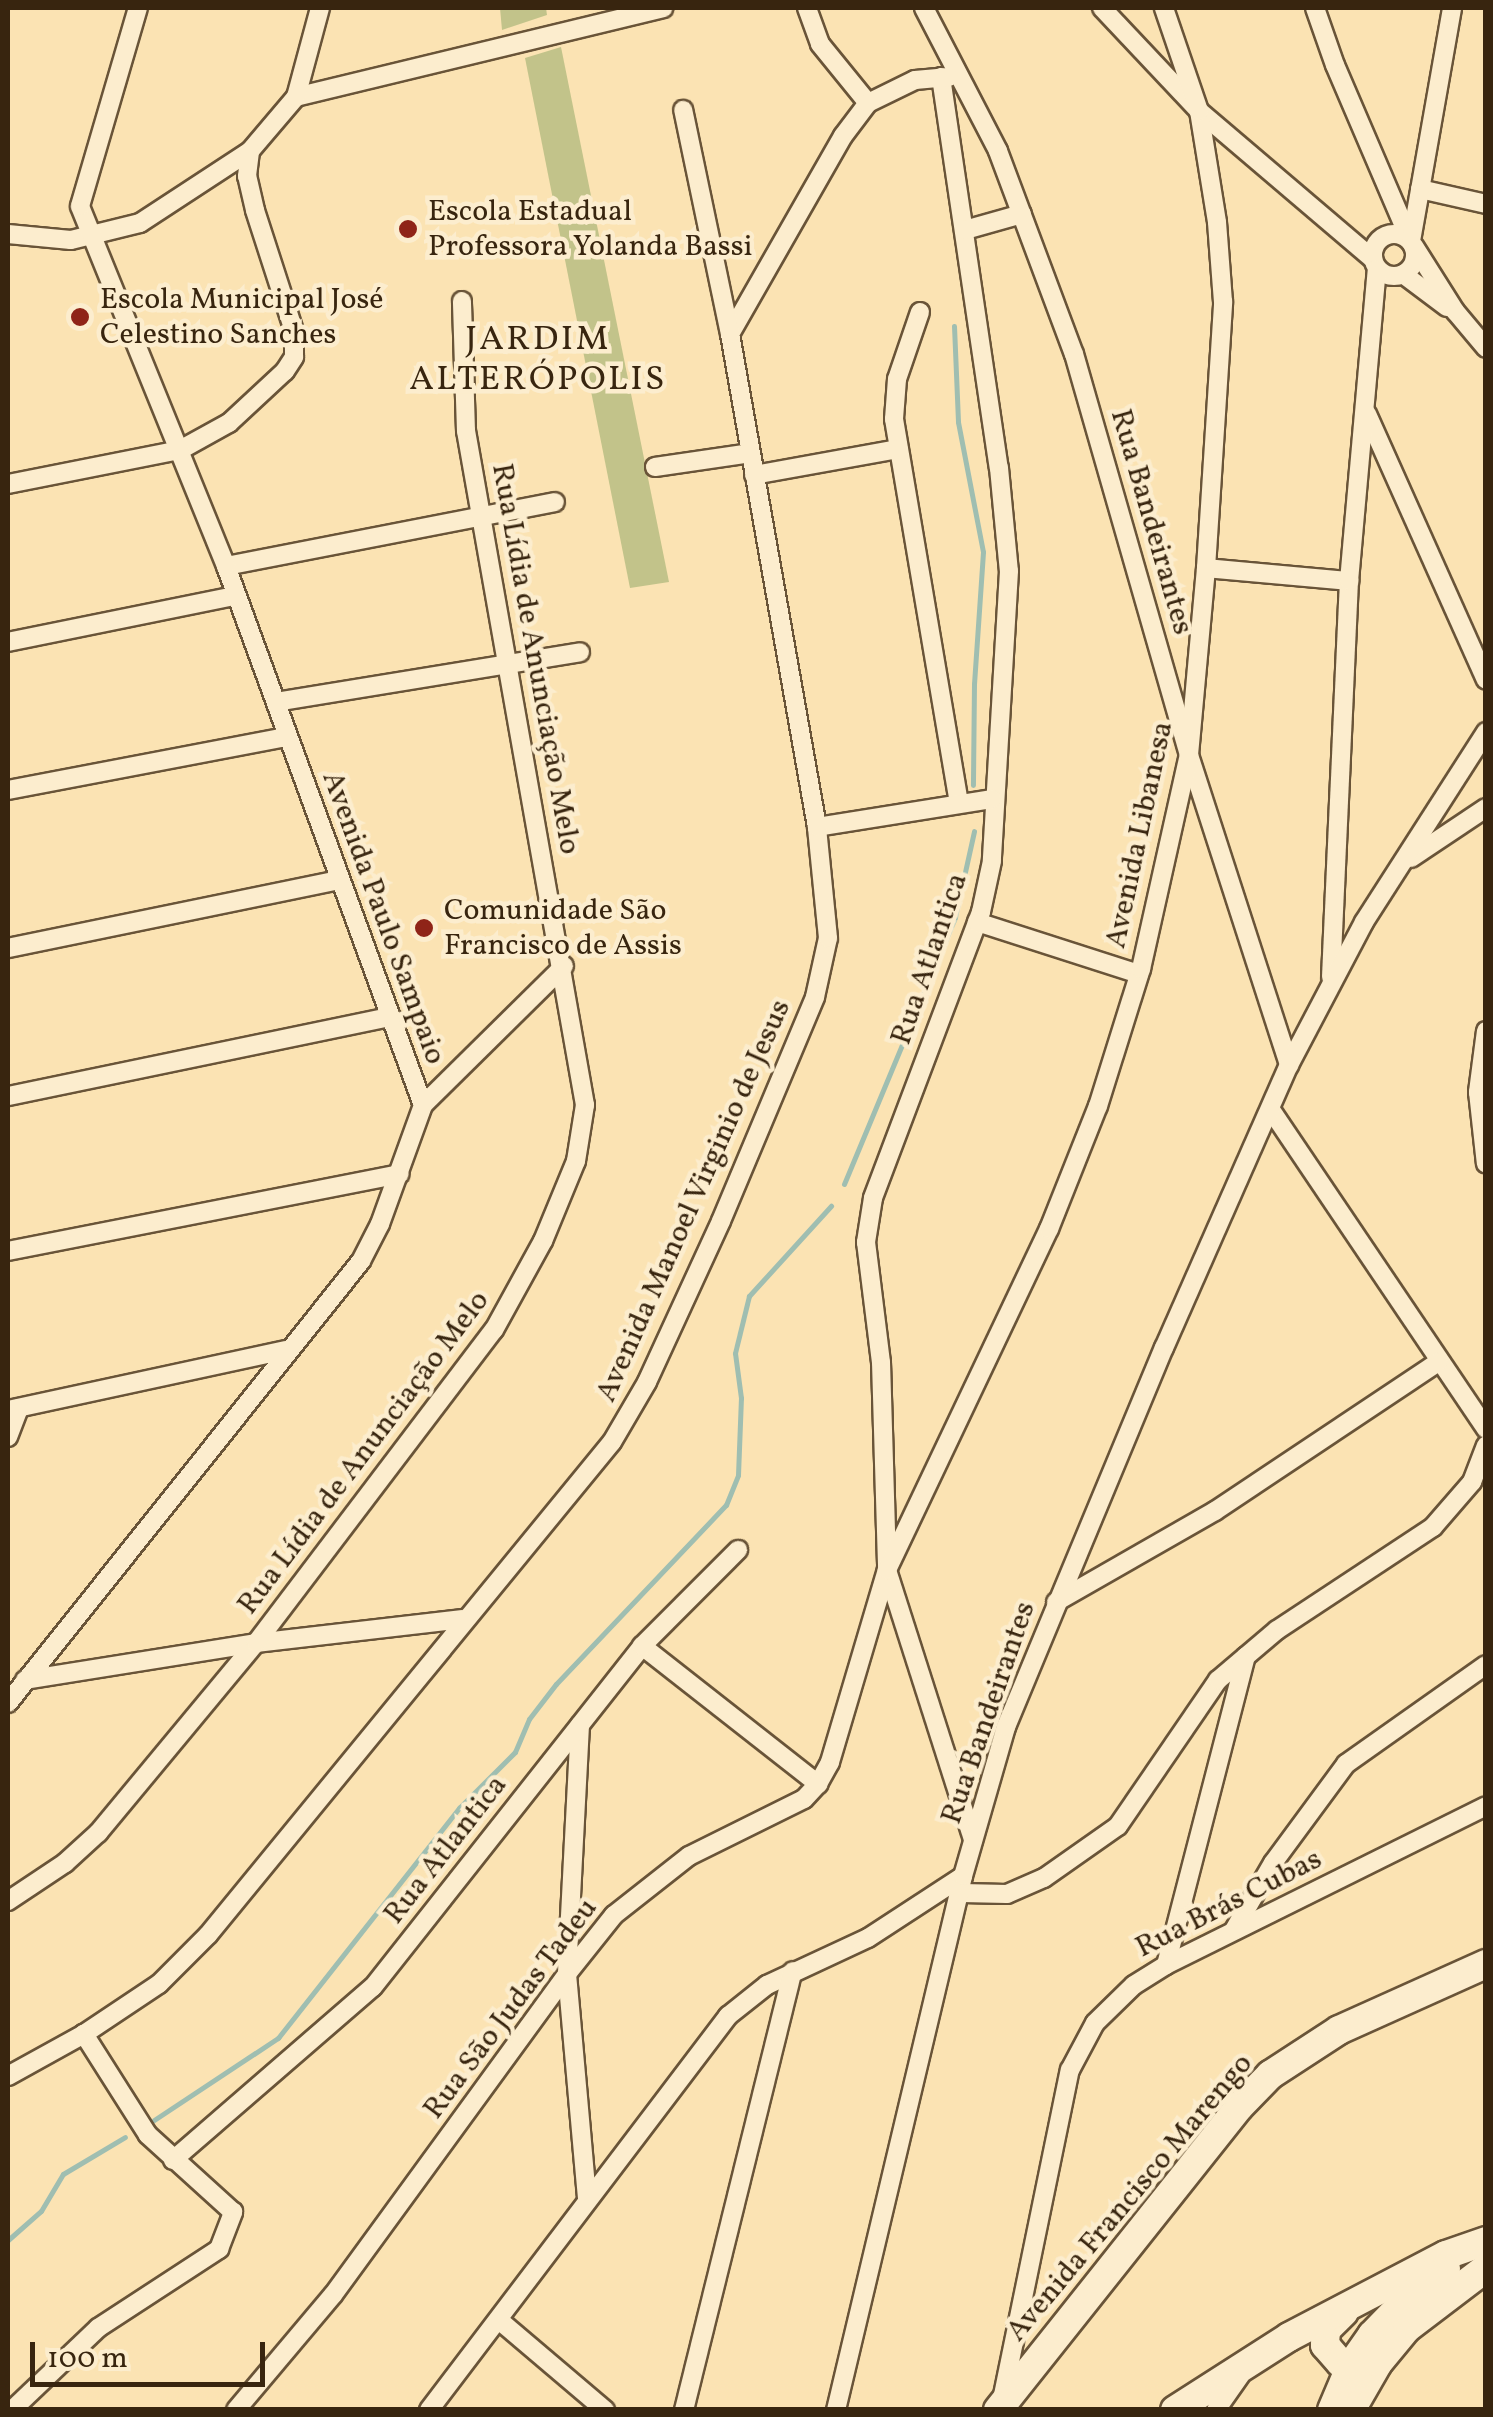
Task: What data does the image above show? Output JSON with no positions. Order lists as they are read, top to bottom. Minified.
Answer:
{"streets":{"main road":["Avenida Francisco Marengo"],"street":["Rua Bandeirantes","Rua Lídia de Anunciação Melo","Avenida Libanesa","Avenida Paulo Sampaio","Rua Atlantica","Avenida Manoel Virginio de Jesus","Rua Brás Cubas","Rua São Judas Tadeu"]},"crossings":[["Rua Bandeirantes","Avenida Libanesa"],["Rua Bandeirantes","Rua Atlantica"],["Avenida Libanesa","Rua Atlantica"],["Rua Brás Cubas","Avenida Francisco Marengo"]],"districts":["JARDIM ALTERÓPOLIS"],"places":["Escola Estadual Professora Yolanda Bassi","Escola Municipal José Celestino Sanches","Comunidade São Francisco de Assis"],"scale_bar":"100 m"}
